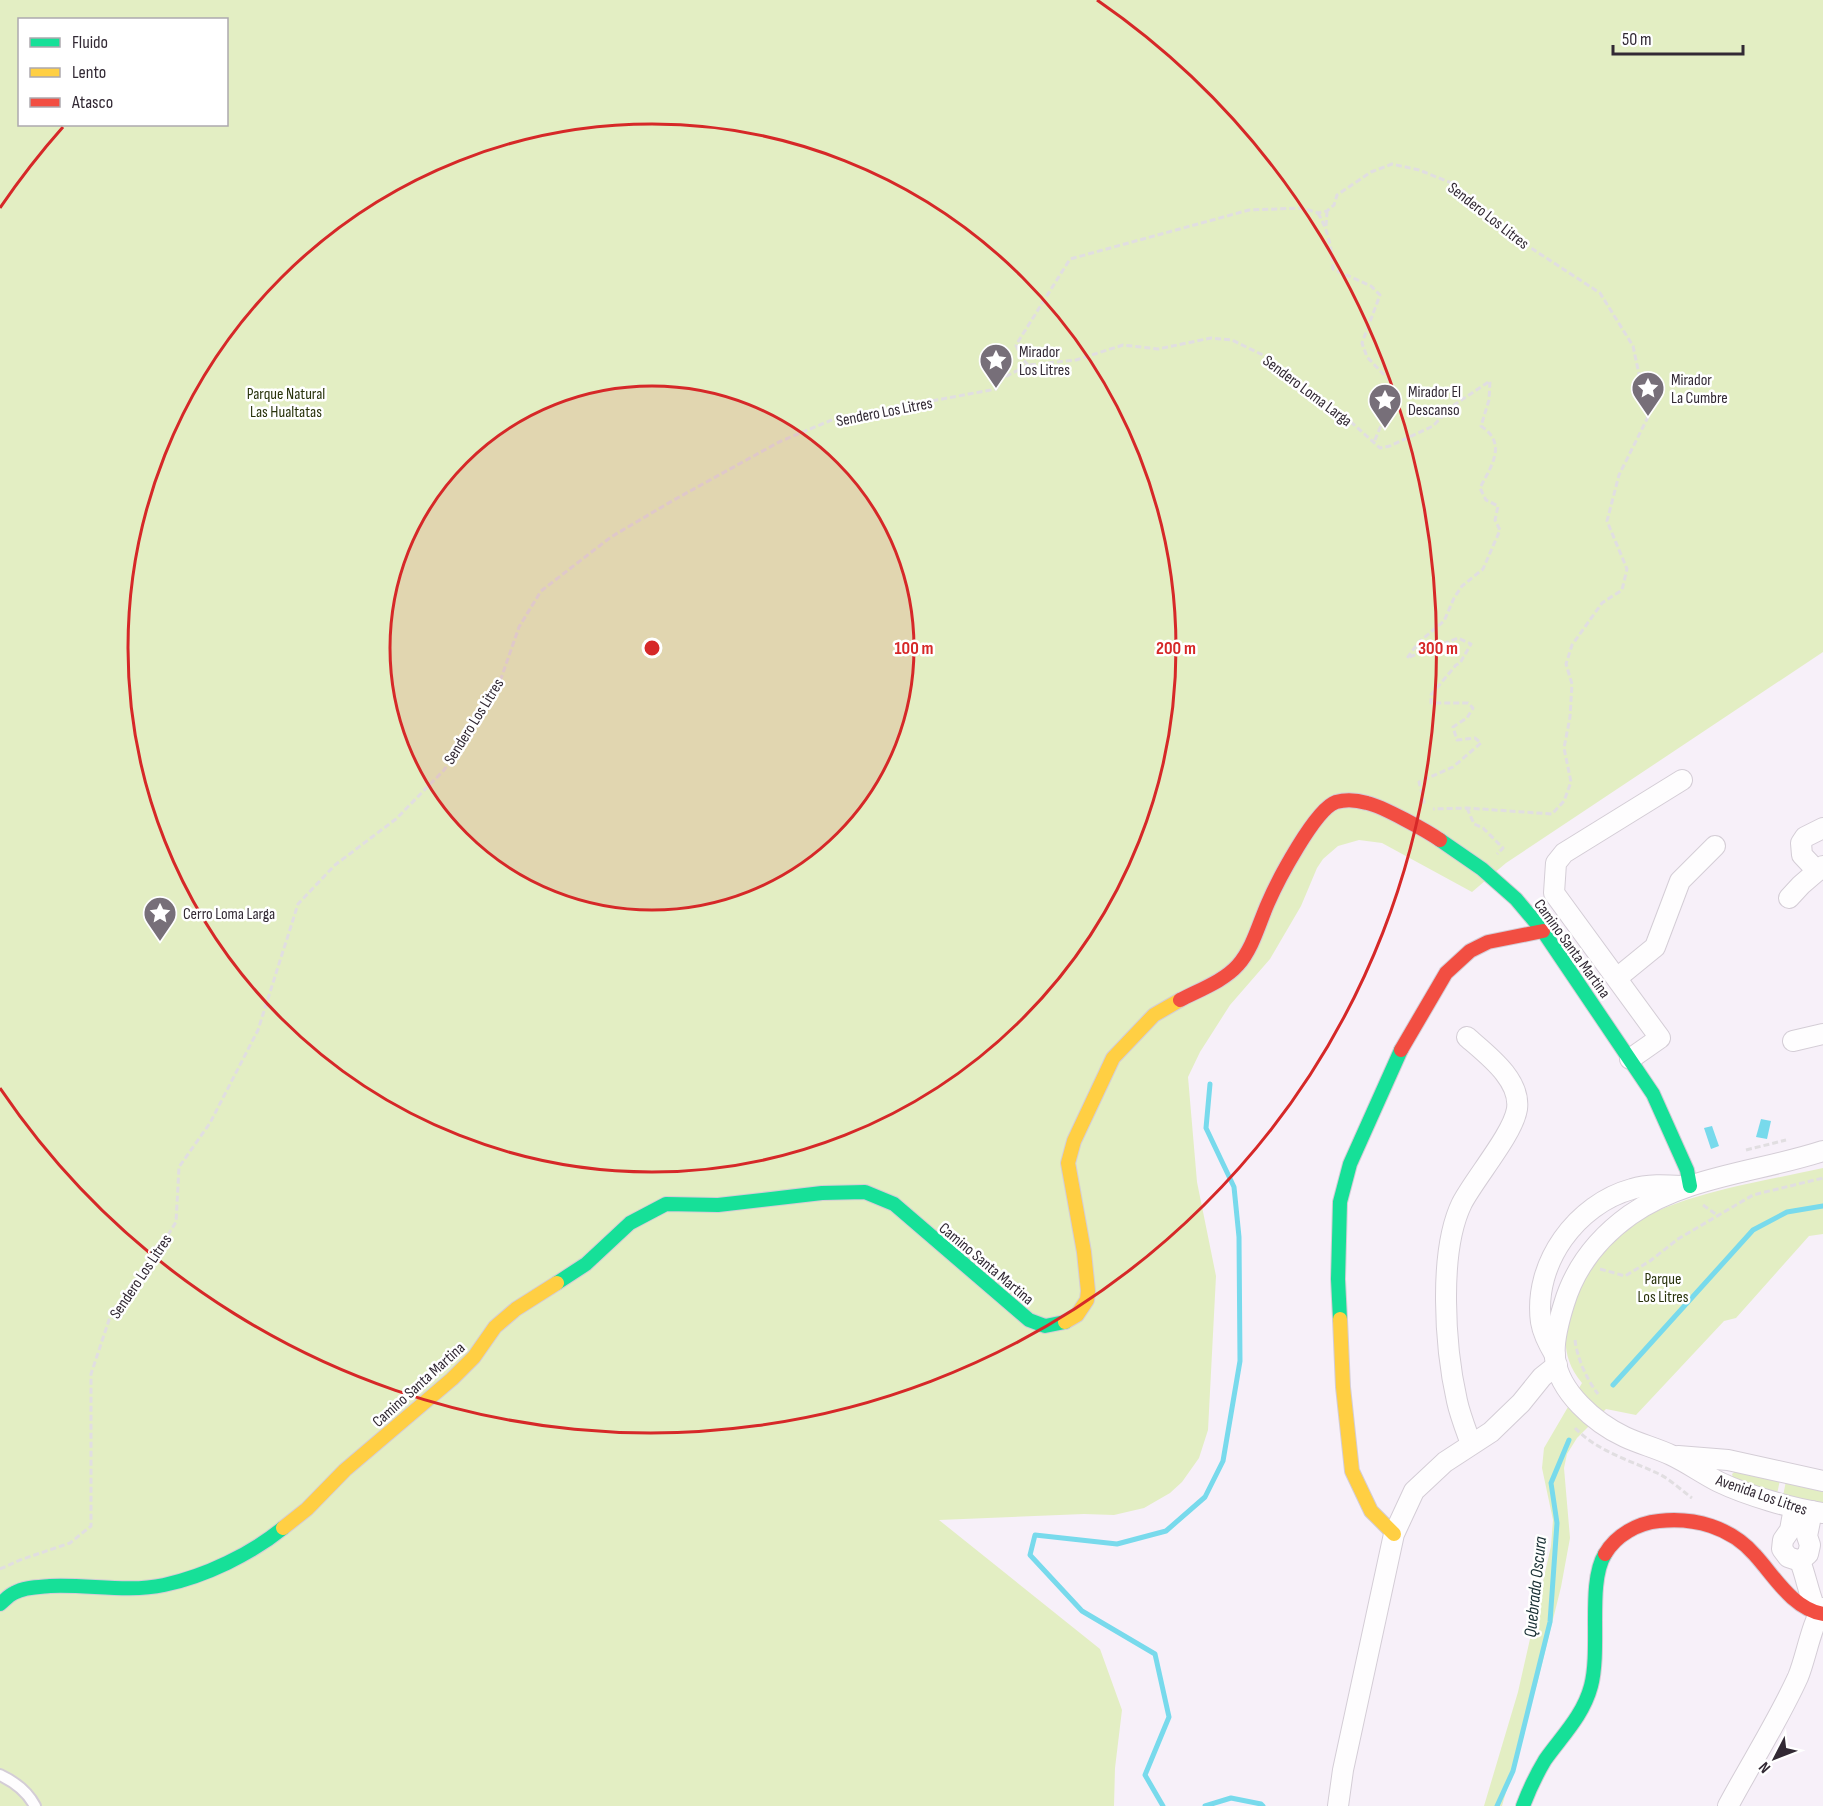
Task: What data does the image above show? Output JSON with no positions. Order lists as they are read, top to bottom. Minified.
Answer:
{"streets":{"street":["Camino Santa Martina","Avenida Los Litres"],"path":["Sendero Los Litres","Sendero Loma Larga"]},"crossings":[["Sendero Los Litres","Sendero Loma Larga"],["Camino Santa Martina","Avenida Los Litres"]],"water":["Quebrada Oscura"],"parks":["Parque Natural Las Hualtatas","Parque Los Litres"],"places":{"place":["Mirador Los Litres","Mirador La Cumbre","Mirador El Descanso","Cerro Loma Larga"]},"legend":["Fluido","Lento","Atasco"],"scale_bar":"50 m","north":"bottom left","rings":["100 m","200 m","300 m"]}
